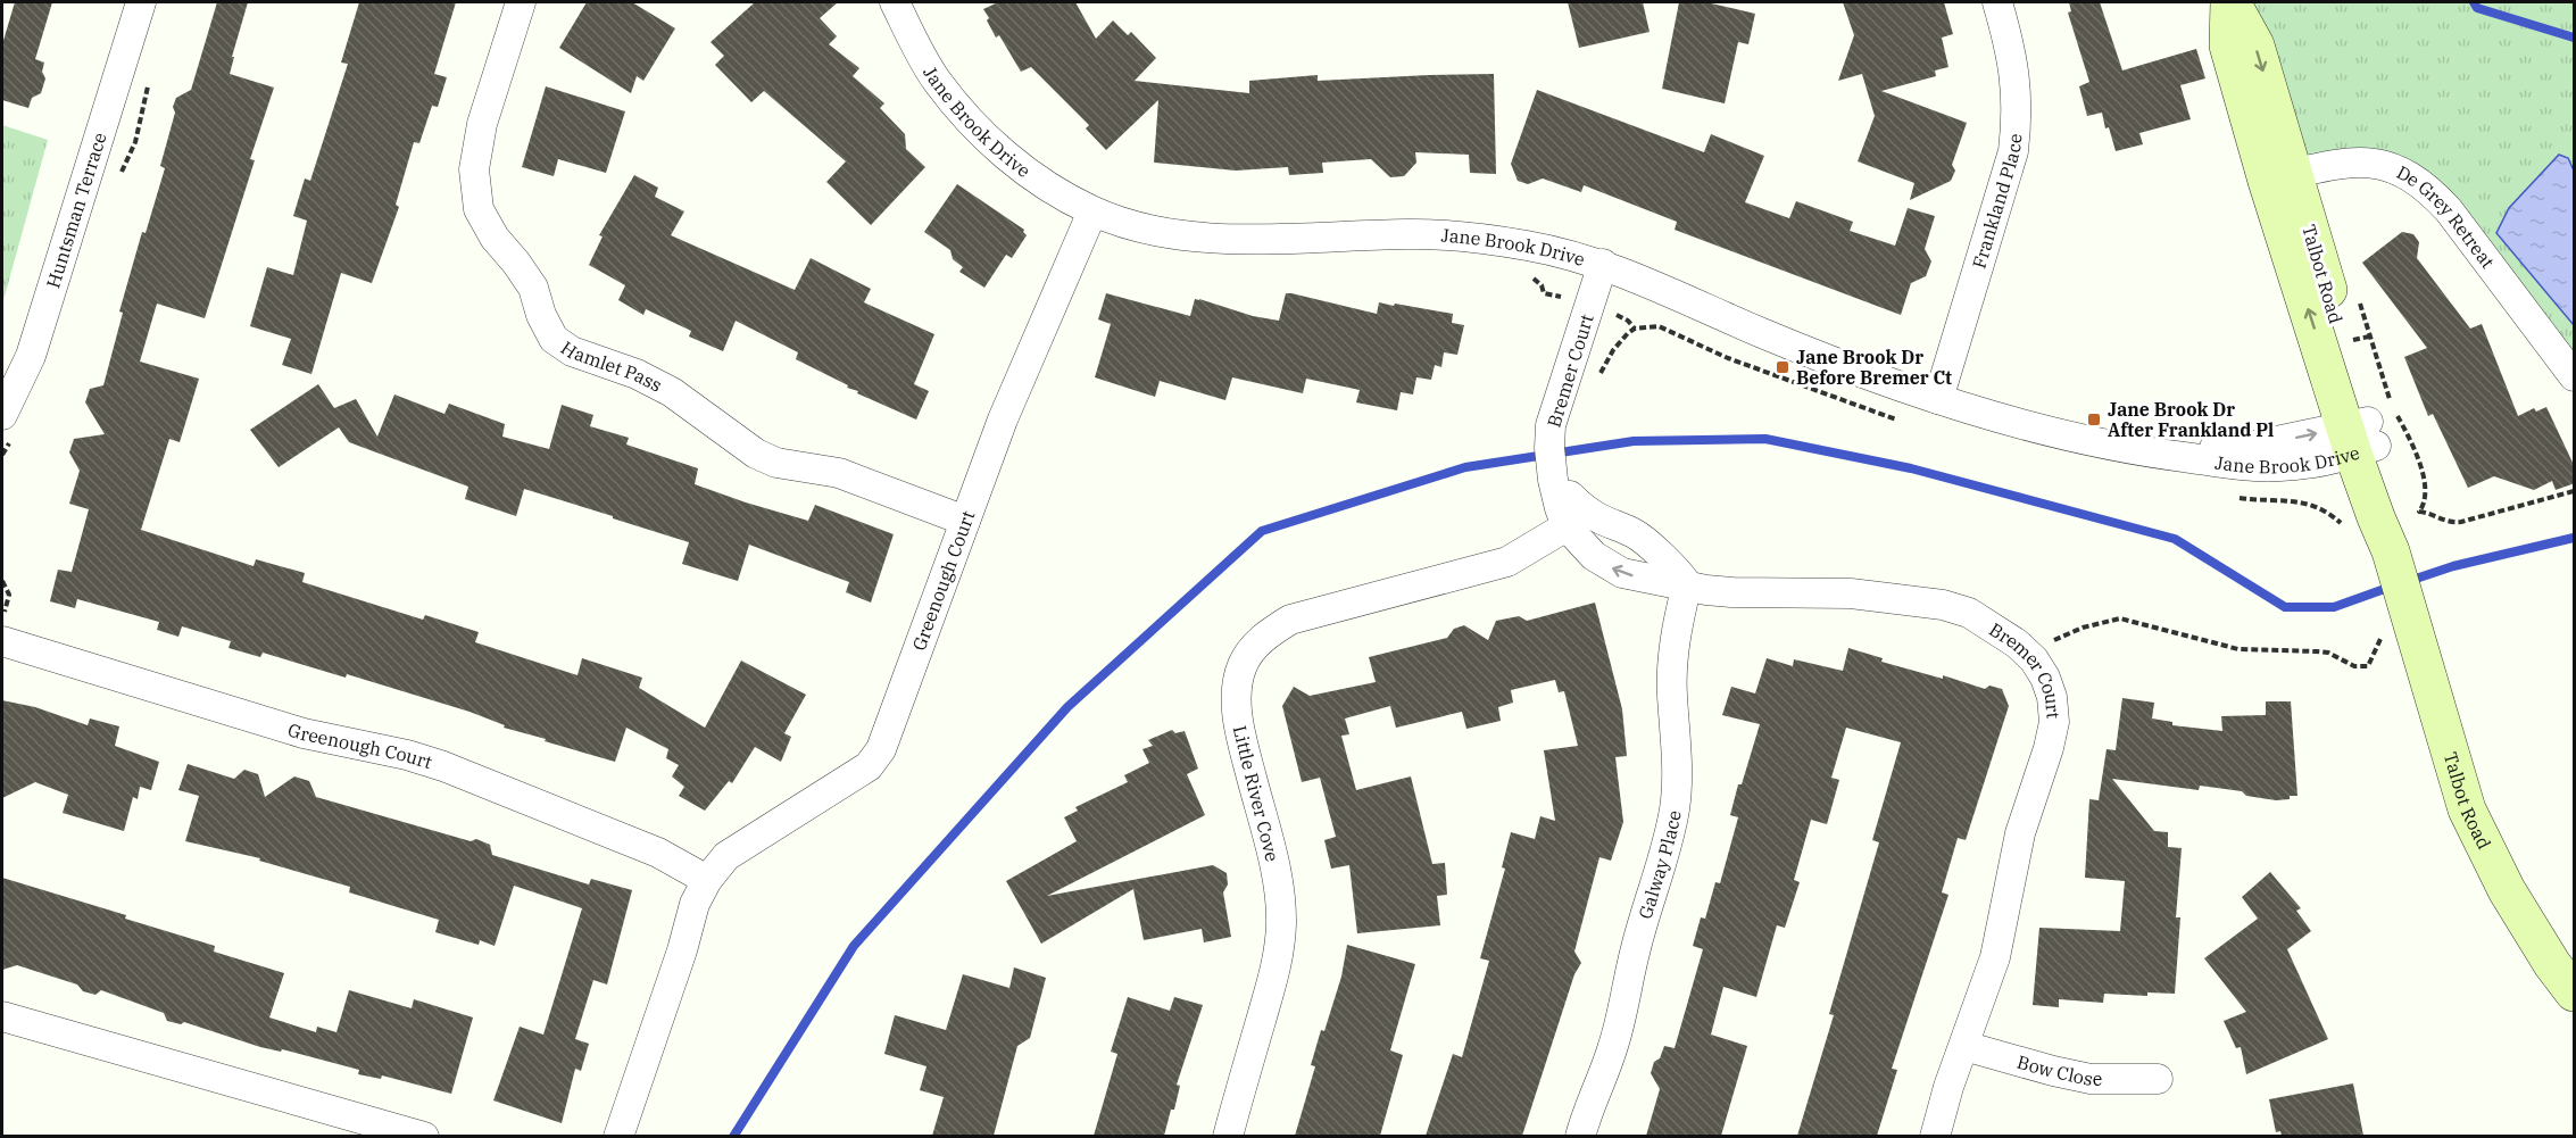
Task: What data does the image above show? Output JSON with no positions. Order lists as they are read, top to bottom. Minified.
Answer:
{"streets":{"main road":["Talbot Road"],"street":["Jane Brook Drive","Frankland Place","Huntsman Terrace","De Grey Retreat","Hamlet Pass","Bremer Court","Greenough Court","Little River Cove","Galway Place","Bow Close"]},"crossings":[["Jane Brook Drive","Frankland Place"],["Jane Brook Drive","Talbot Road"],["Jane Brook Drive","Bremer Court"],["Jane Brook Drive","Greenough Court"],["De Grey Retreat","Talbot Road"],["Hamlet Pass","Greenough Court"],["Bremer Court","Little River Cove"],["Bremer Court","Galway Place"],["Bremer Court","Bow Close"]],"places":{"transit":["Jane Brook Dr Before Bremer Ct","Jane Brook Dr After Frankland Pl"]}}
